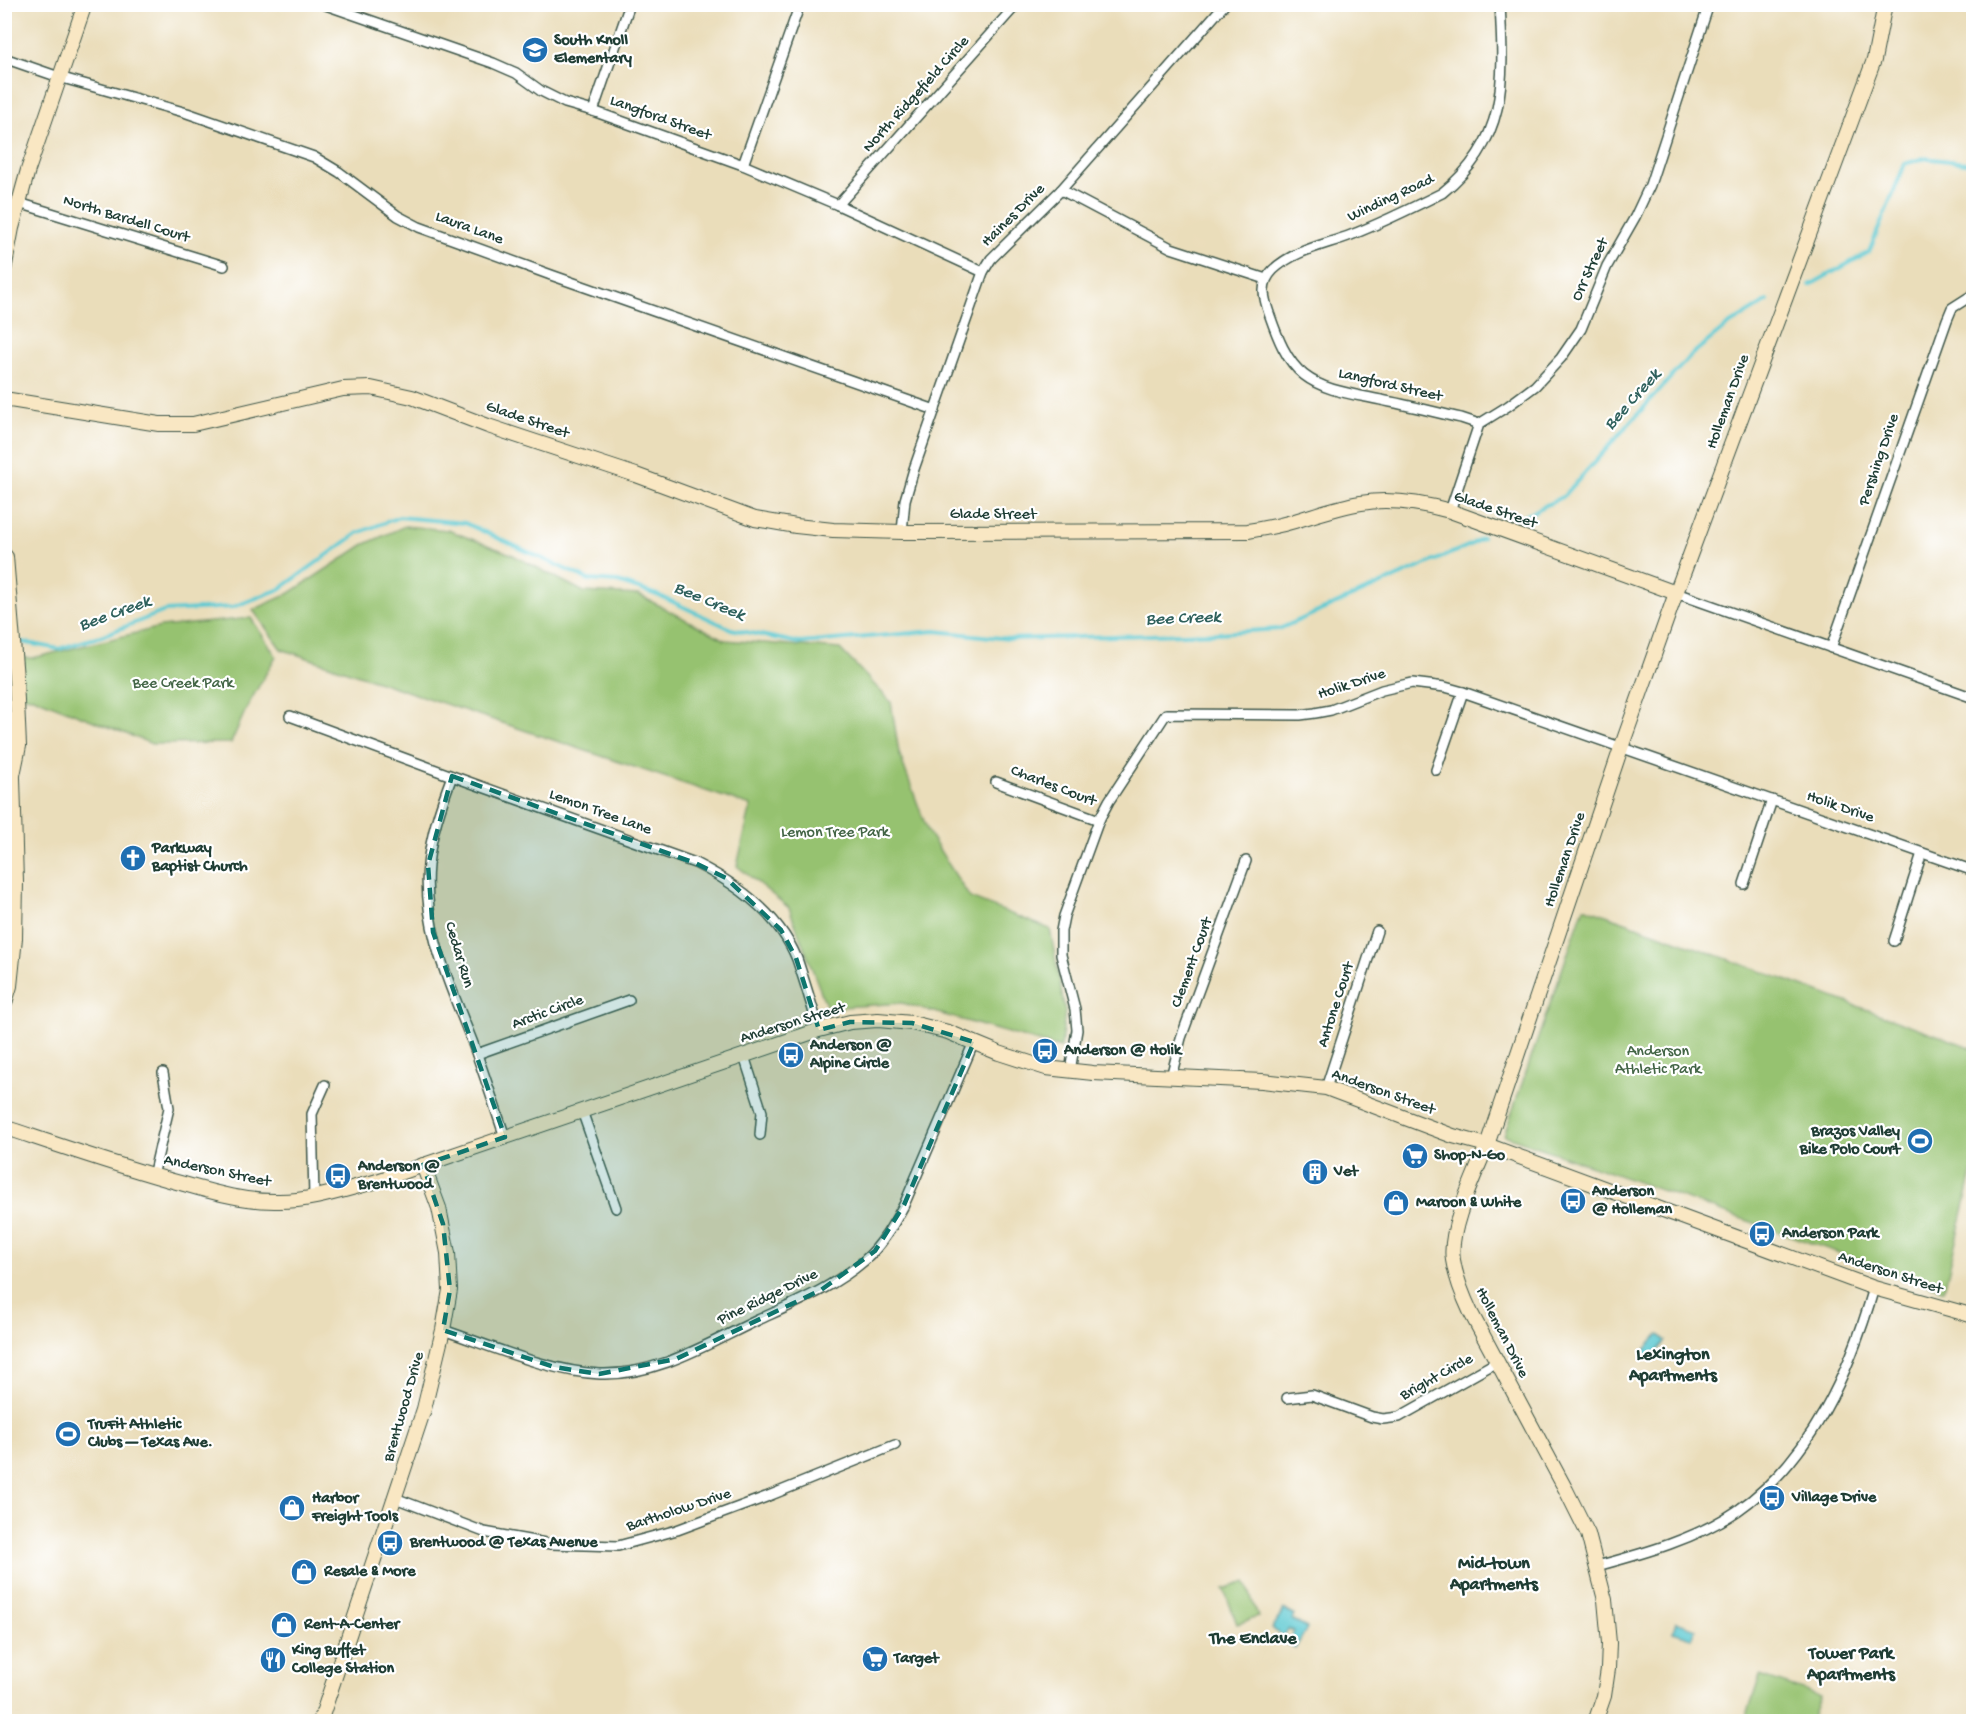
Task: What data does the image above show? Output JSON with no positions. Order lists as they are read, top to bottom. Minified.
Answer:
{"streets":{"street":["North Ridgefield Circle","Langford Street","Winding Road","Haines Drive","North Bardell Court","Laura Lane","Orr Street","Holleman Drive","Glade Street","Pershing Drive","Holik Drive","Charles Court","Lemon Tree Lane","Cedar Run","Clement Court","Antone Court","Arctic Circle","Anderson Street","Pine Ridge Drive","Bright Circle","Brentwood Drive","Bartholow Drive"]},"crossings":[["North Ridgefield Circle","Langford Street"],["Langford Street","Winding Road"],["Langford Street","Haines Drive"],["Langford Street","Orr Street"],["Haines Drive","Laura Lane"],["Haines Drive","Glade Street"],["Holleman Drive","Glade Street"],["Holleman Drive","Holik Drive"],["Holleman Drive","Anderson Street"],["Holleman Drive","Bright Circle"],["Glade Street","Pershing Drive"],["Holik Drive","Charles Court"],["Holik Drive","Anderson Street"],["Lemon Tree Lane","Cedar Run"],["Lemon Tree Lane","Anderson Street"],["Cedar Run","Arctic Circle"],["Cedar Run","Anderson Street"],["Clement Court","Anderson Street"],["Antone Court","Anderson Street"],["Anderson Street","Pine Ridge Drive"],["Anderson Street","Brentwood Drive"],["Pine Ridge Drive","Brentwood Drive"],["Brentwood Drive","Bartholow Drive"]],"districts":["Lexington Apartments","Mid-town Apartments","The Enclave","Tower Park Apartments"],"water":["Bee Creek"],"parks":["Bee Creek Park","Lemon Tree Park","Anderson Athletic Park"],"places":{"school or university":["South Knoll Elementary"],"church":["Parkway Baptist Church"],"bus stop":["Anderson @ Holik","Anderson @ Alpine Circle","Anderson @ Brentwood","Anderson @ Holleman","Anderson Park","Village Drive","Brentwood @ Texas Avenue"],"sports":["Brazos Valley Bike Polo Court","TruFit Athletic Clubs — Texas Ave."],"supermarket":["Shop-N-Go","Target"],"building":["Vet"],"shop":["Maroon & White","Harbor Freight Tools","Resale & More","Rent-A-Center"],"restaurant":["King Buffet College Station"]}}
